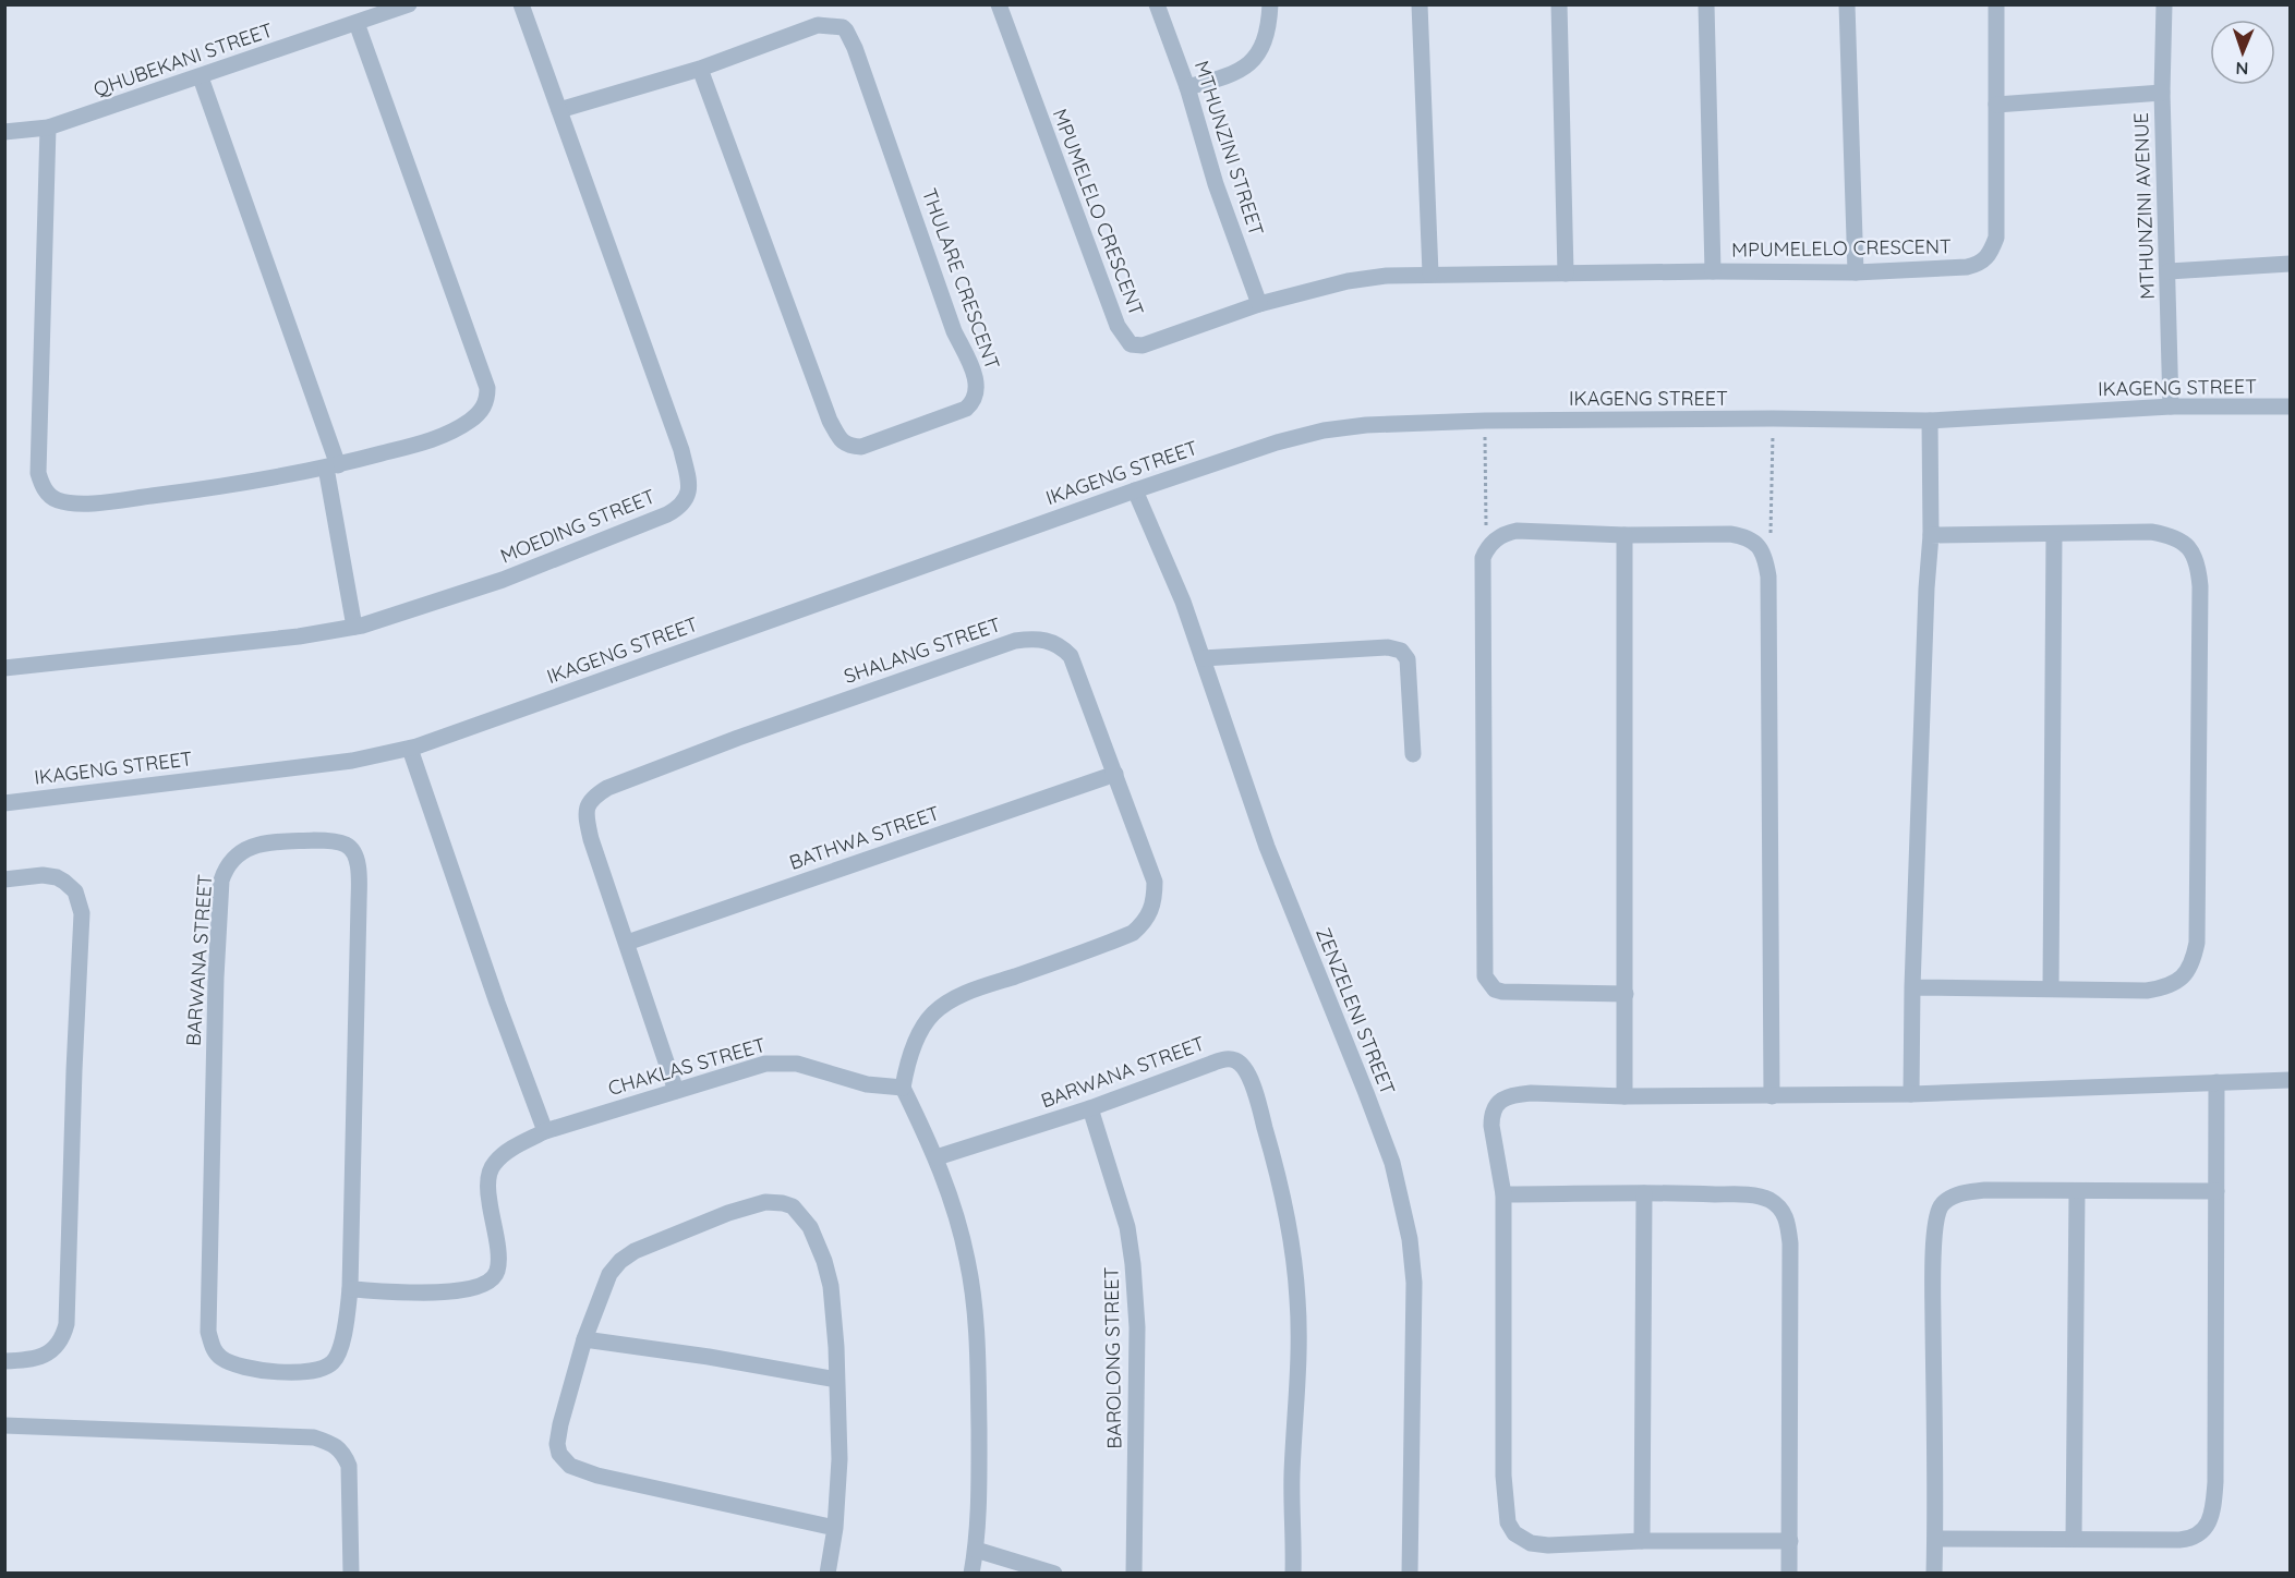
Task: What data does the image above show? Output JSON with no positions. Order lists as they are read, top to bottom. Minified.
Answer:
{"streets":{"street":["QHUBEKANI STREET","MTHUNZINI STREET","MTHUNZINI AVENUE","MPUMELELO CRESCENT","THULARE CRESCENT","IKAGENG STREET","MOEDING STREET","SHALANG STREET","BATHWA STREET","BARWANA STREET","ZENZELENI STREET","CHAKLAS STREET","BAROLONG STREET"]},"crossings":[["MTHUNZINI STREET","MPUMELELO CRESCENT"],["MTHUNZINI AVENUE","IKAGENG STREET"],["THULARE CRESCENT","MOEDING STREET"],["IKAGENG STREET","ZENZELENI STREET"],["SHALANG STREET","BATHWA STREET"],["SHALANG STREET","CHAKLAS STREET"],["BARWANA STREET","BAROLONG STREET"]],"north":"bottom"}
